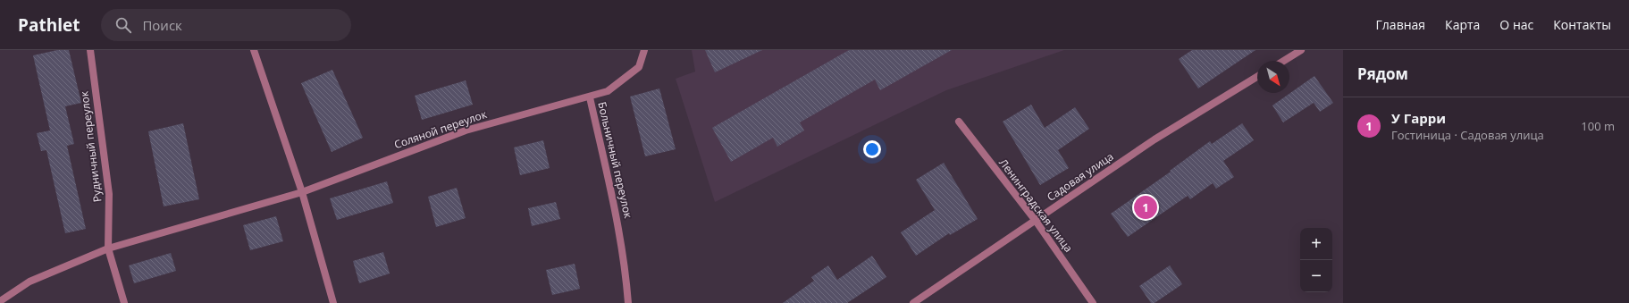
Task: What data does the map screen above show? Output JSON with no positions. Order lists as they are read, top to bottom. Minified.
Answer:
{"streets":{"street":["Соляной переулок","Рудничный переулок","Больничный переулок","Садовая улица","Ленинградская улица"]},"crossings":[["Соляной переулок","Рудничный переулок"],["Соляной переулок","Больничный переулок"],["Садовая улица","Ленинградская улица"]],"north":"bottom right","page":{"header":"Pathlet","search":"Поиск","nav":["Главная","Карта","О нас","Контакты"],"heading":"Рядом","list":[{"mark":"1","name":"У Гарри","note":"Гостиница · Садовая улица","value":"100 m"}],"pins":"1","map_buttons":["+","−"]}}
